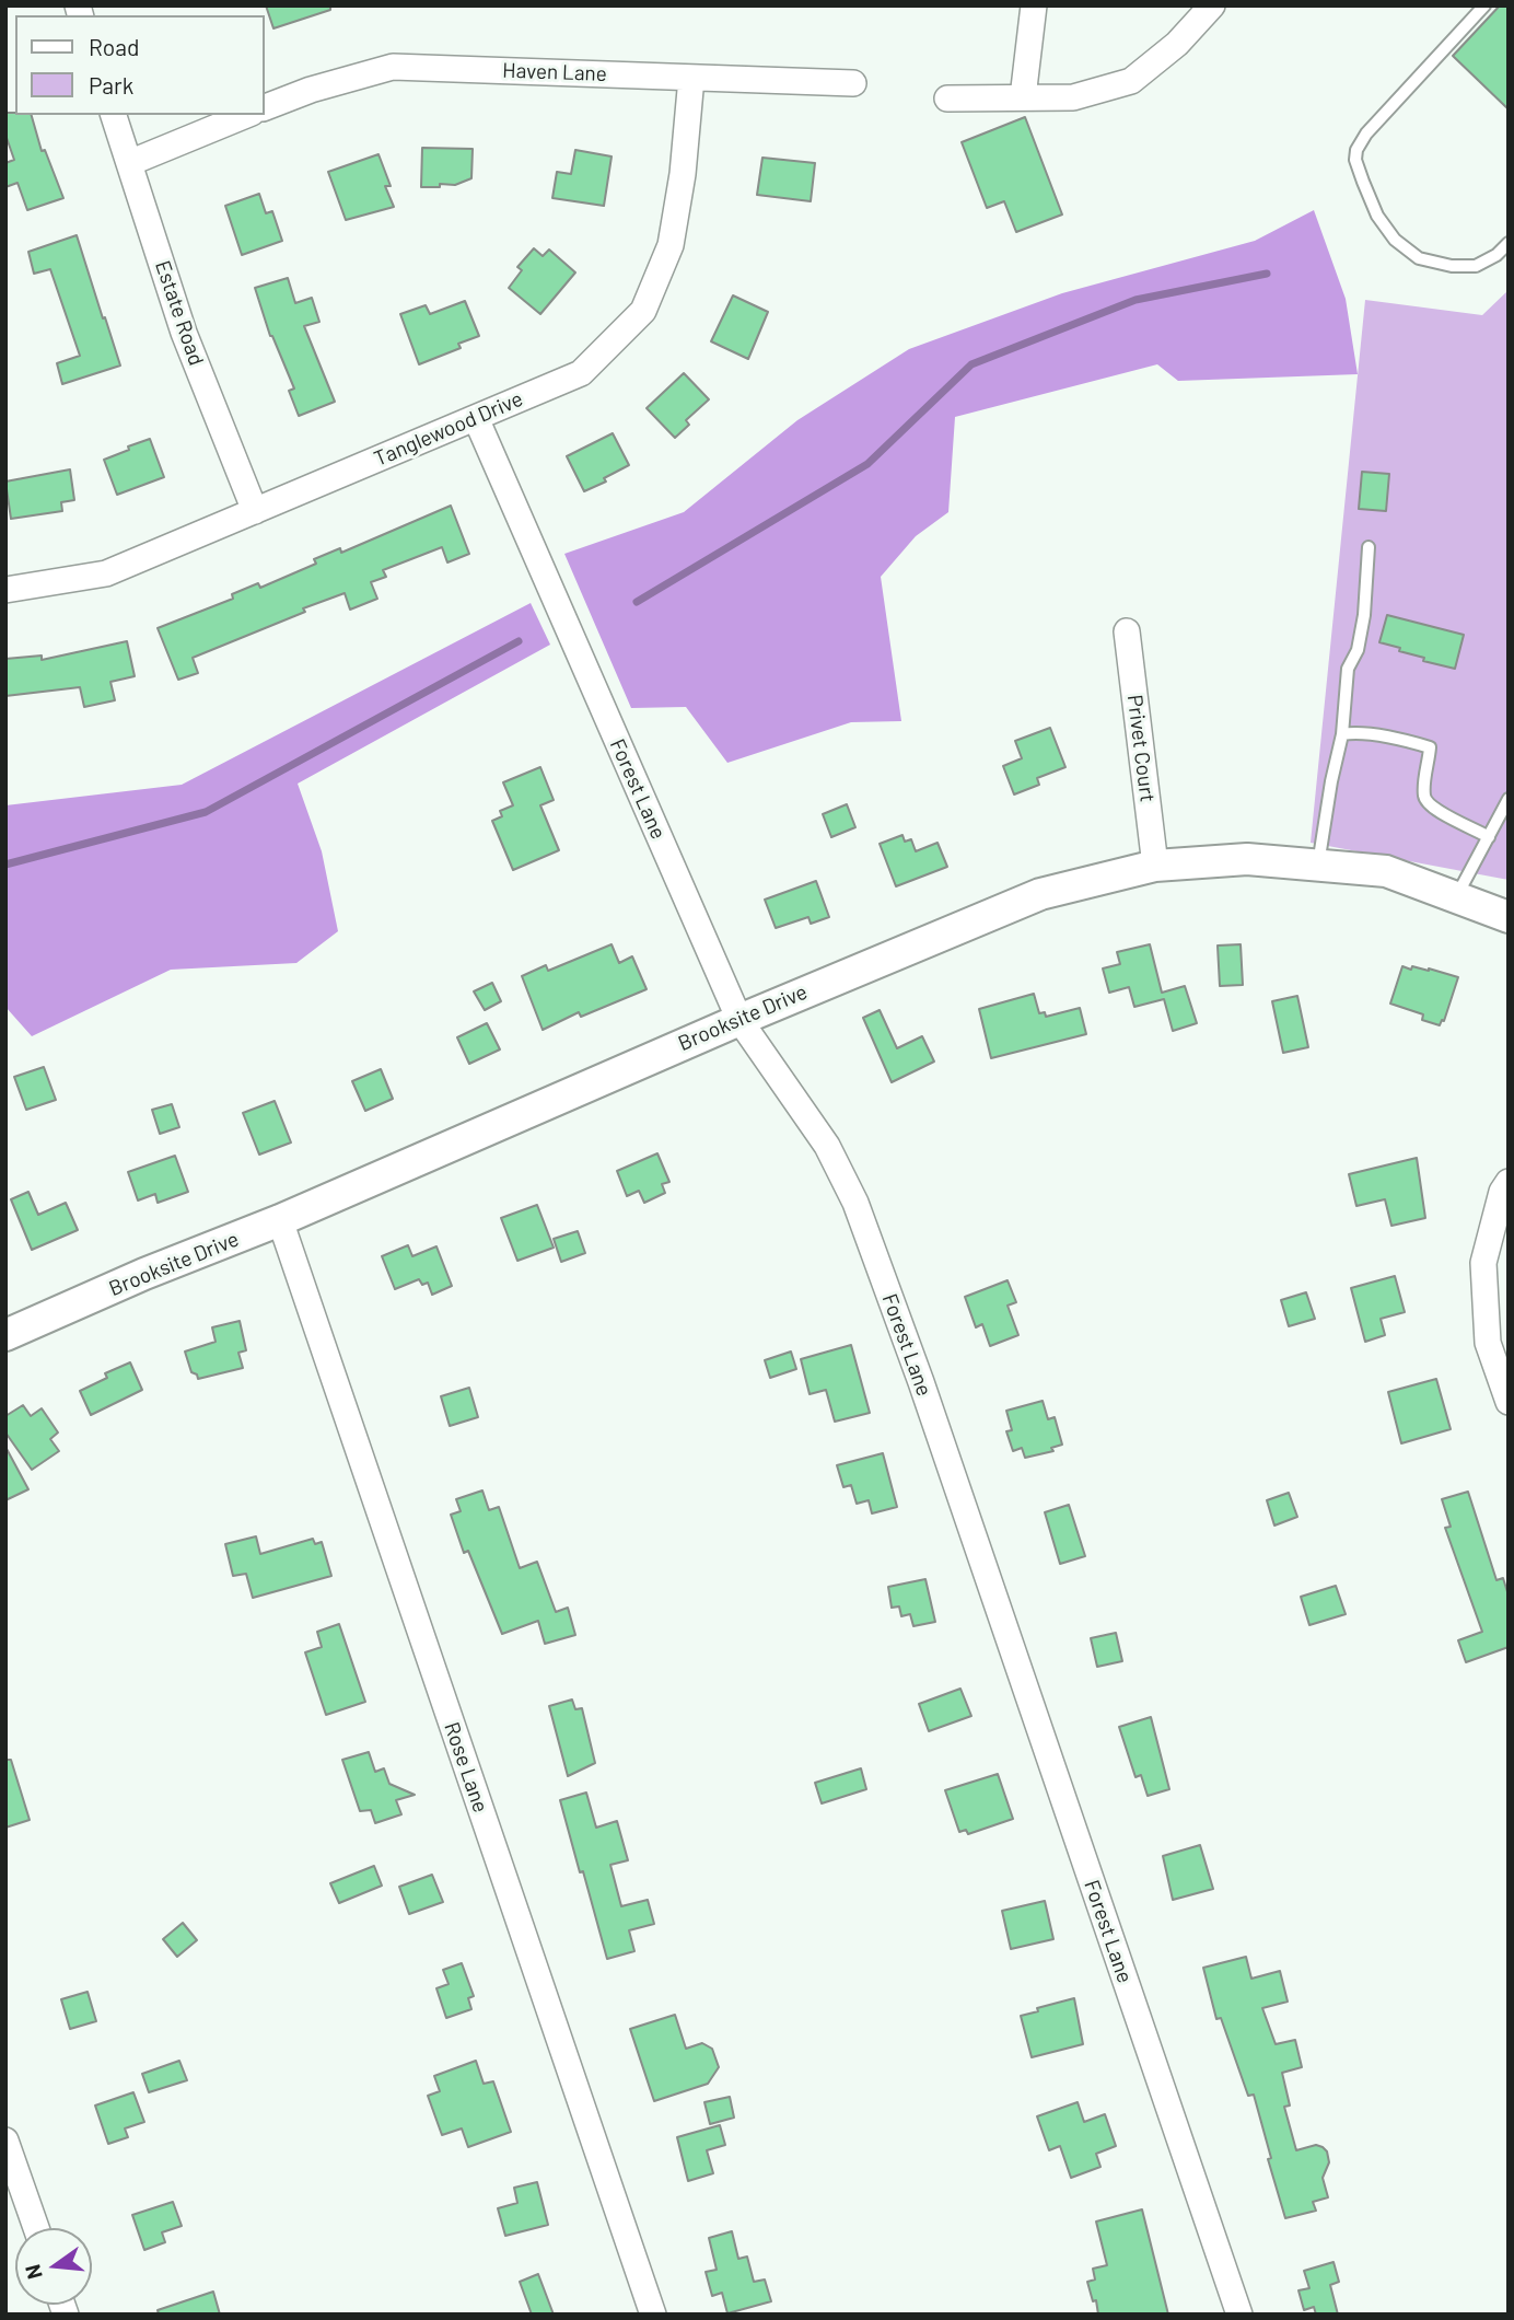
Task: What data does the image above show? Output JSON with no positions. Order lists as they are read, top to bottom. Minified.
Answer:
{"streets":{"street":["Haven Lane","Estate Road","Tanglewood Drive","Privet Court","Forest Lane","Brooksite Drive","Rose Lane"]},"crossings":[["Haven Lane","Tanglewood Drive"],["Estate Road","Tanglewood Drive"],["Tanglewood Drive","Forest Lane"],["Privet Court","Brooksite Drive"],["Forest Lane","Brooksite Drive"],["Brooksite Drive","Rose Lane"]],"legend":["Road","Park"],"north":"left"}
